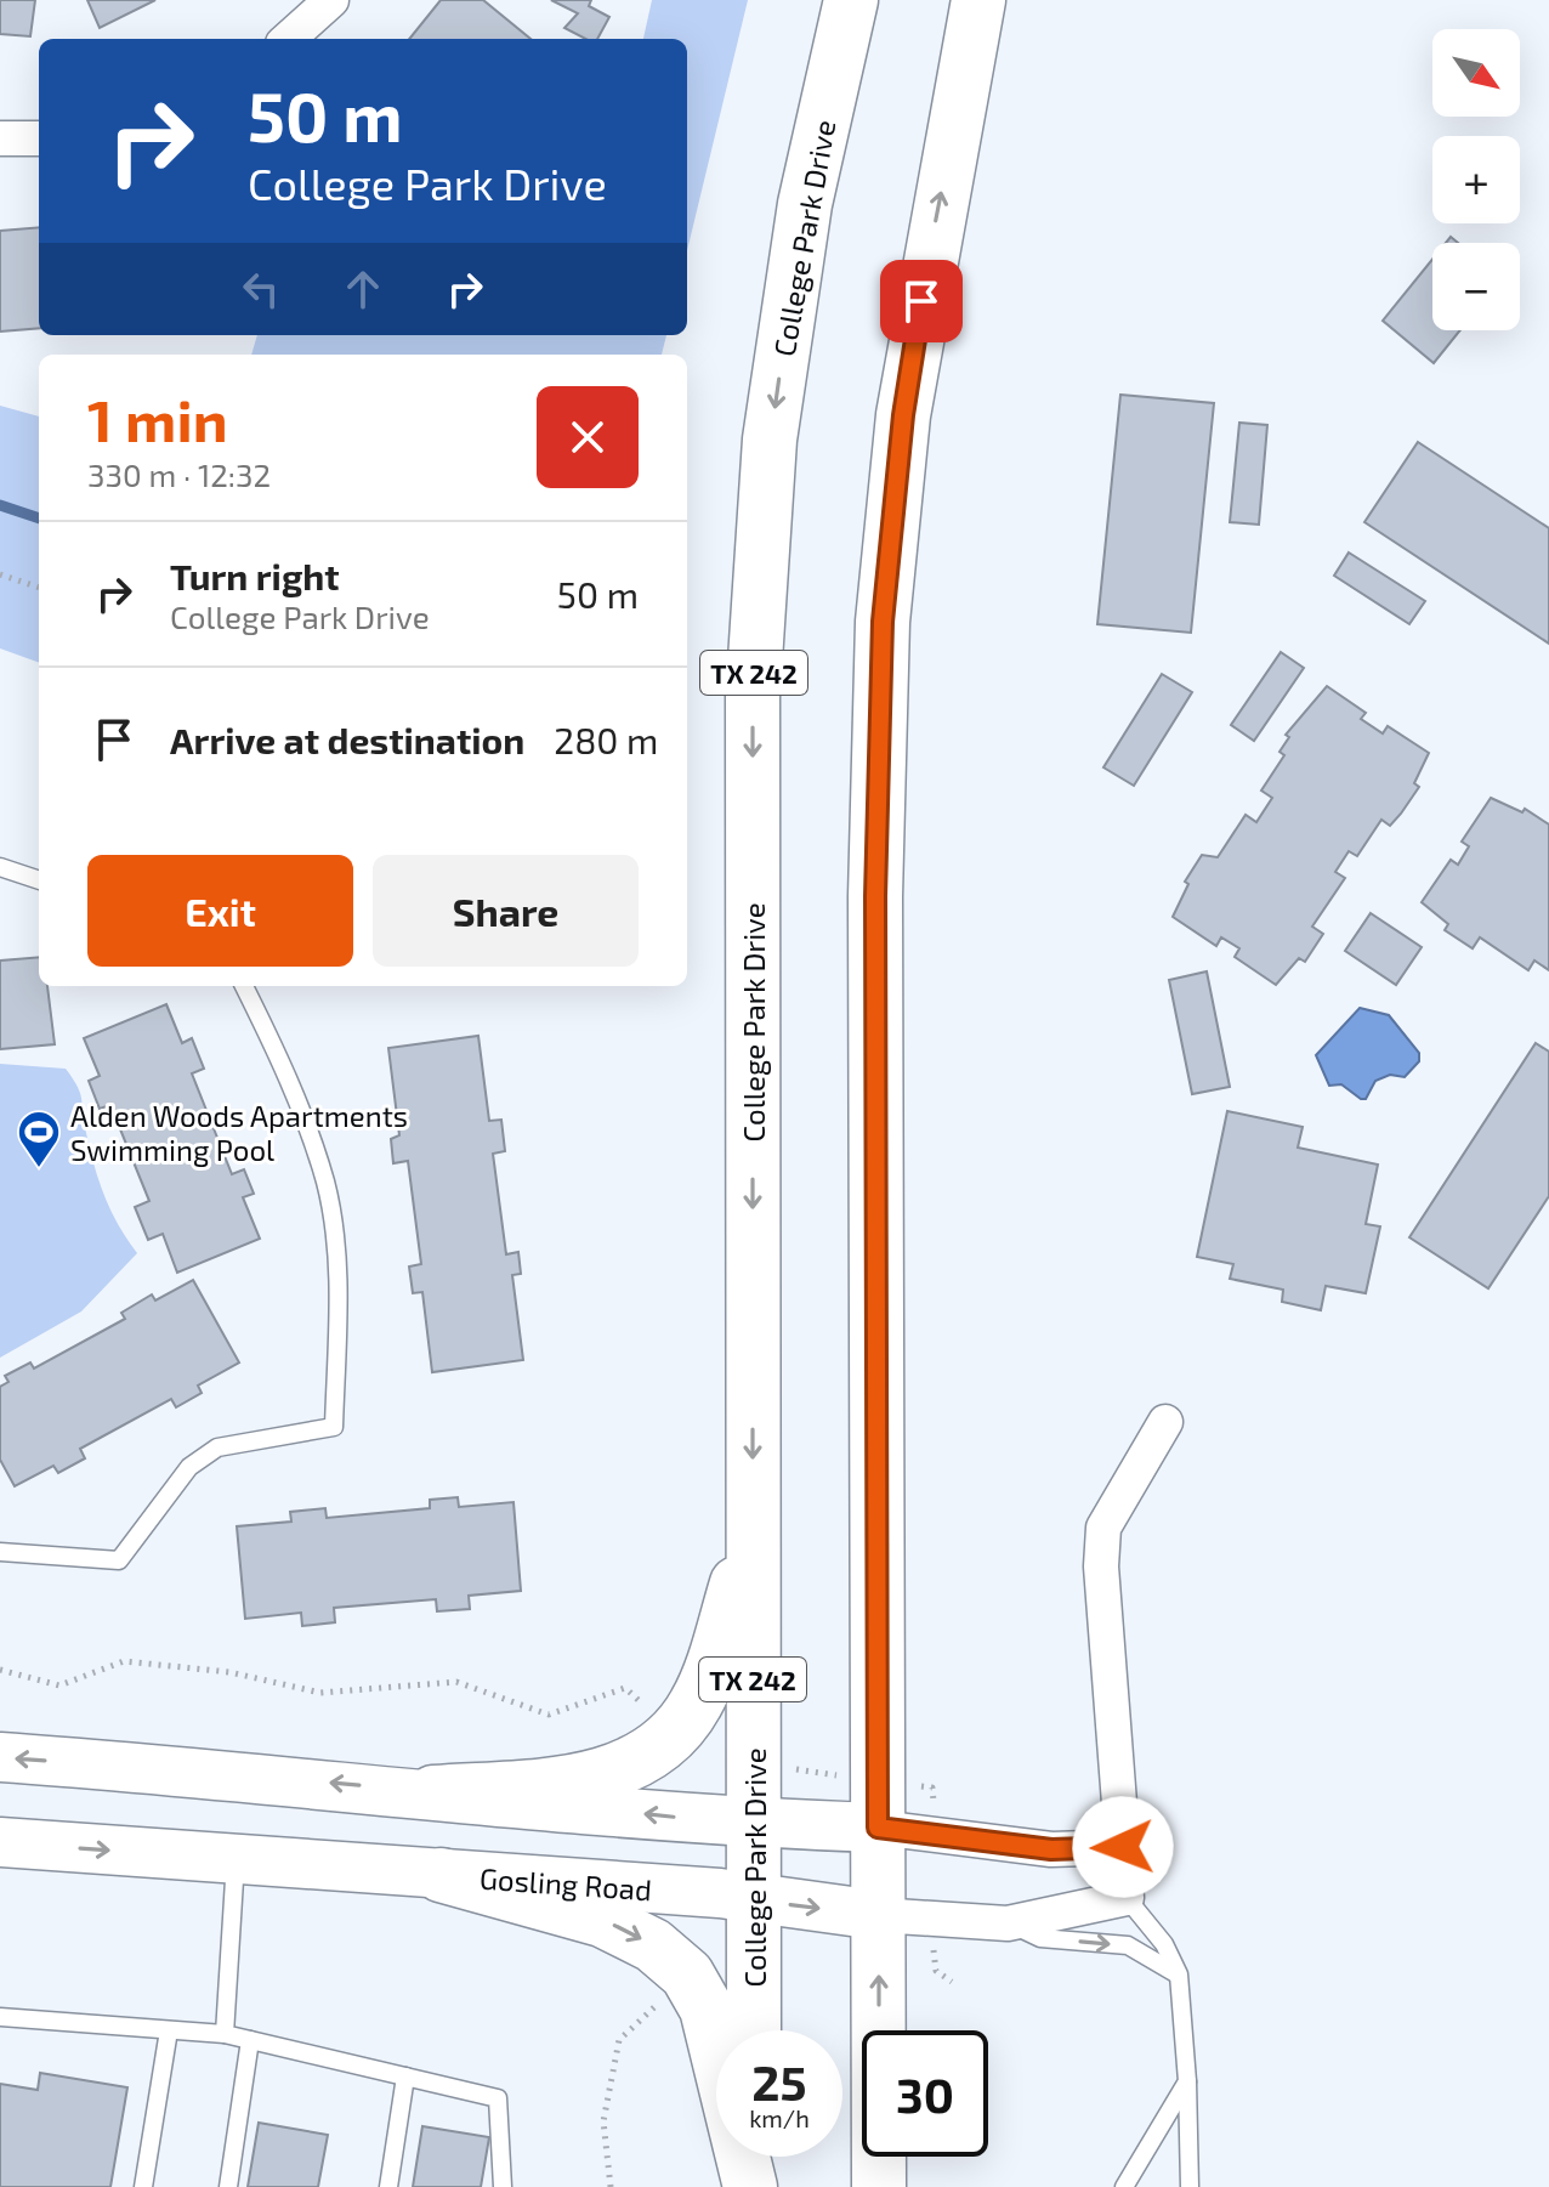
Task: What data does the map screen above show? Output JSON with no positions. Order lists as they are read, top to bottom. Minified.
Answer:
{"streets":{"main road":["College Park Drive","TX 242","Gosling Road"]},"crossings":[["College Park Drive","Gosling Road"]],"places":{"sports":["Alden Woods Apartments Swimming Pool"]},"north":"bottom right","page":{"map_buttons":["+","−"],"turn":["50 m","College Park Drive"],"heading":["1 min","330 m · 12:32"],"list":[{"name":"Turn right","note":"College Park Drive","value":"50 m"},{"name":"Arrive at destination","value":"280 m"}],"buttons":["Exit","Share"],"speed":"25 km/h","limit":"30"}}
